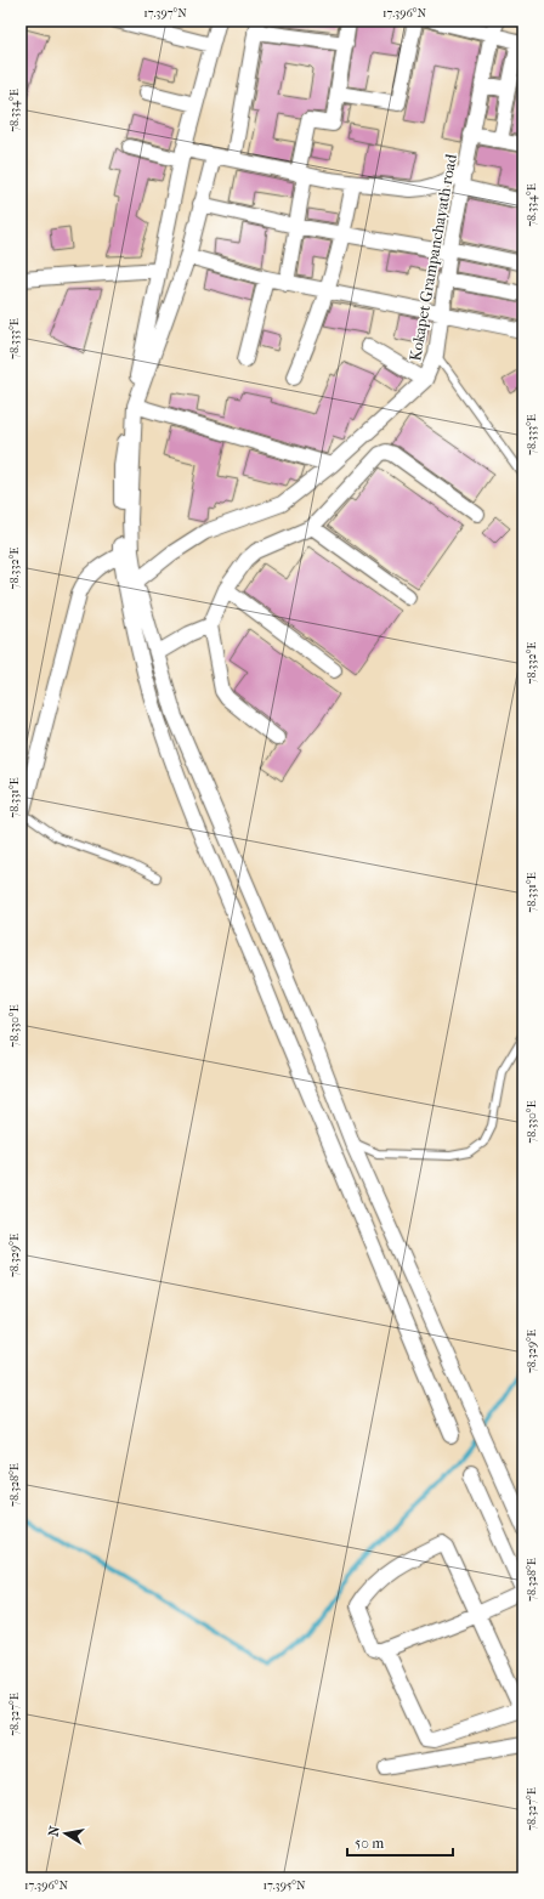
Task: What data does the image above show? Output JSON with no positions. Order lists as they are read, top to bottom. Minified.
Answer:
{"streets":{"street":["Kokapet Grampanchayath road"]},"scale_bar":"50 m","north":"left","coordinates":["17.397°N","17.396°N","78.334°E","78.333°E","78.332°E","78.331°E","78.330°E","78.329°E","78.328°E","78.327°E","17.395°N"]}
